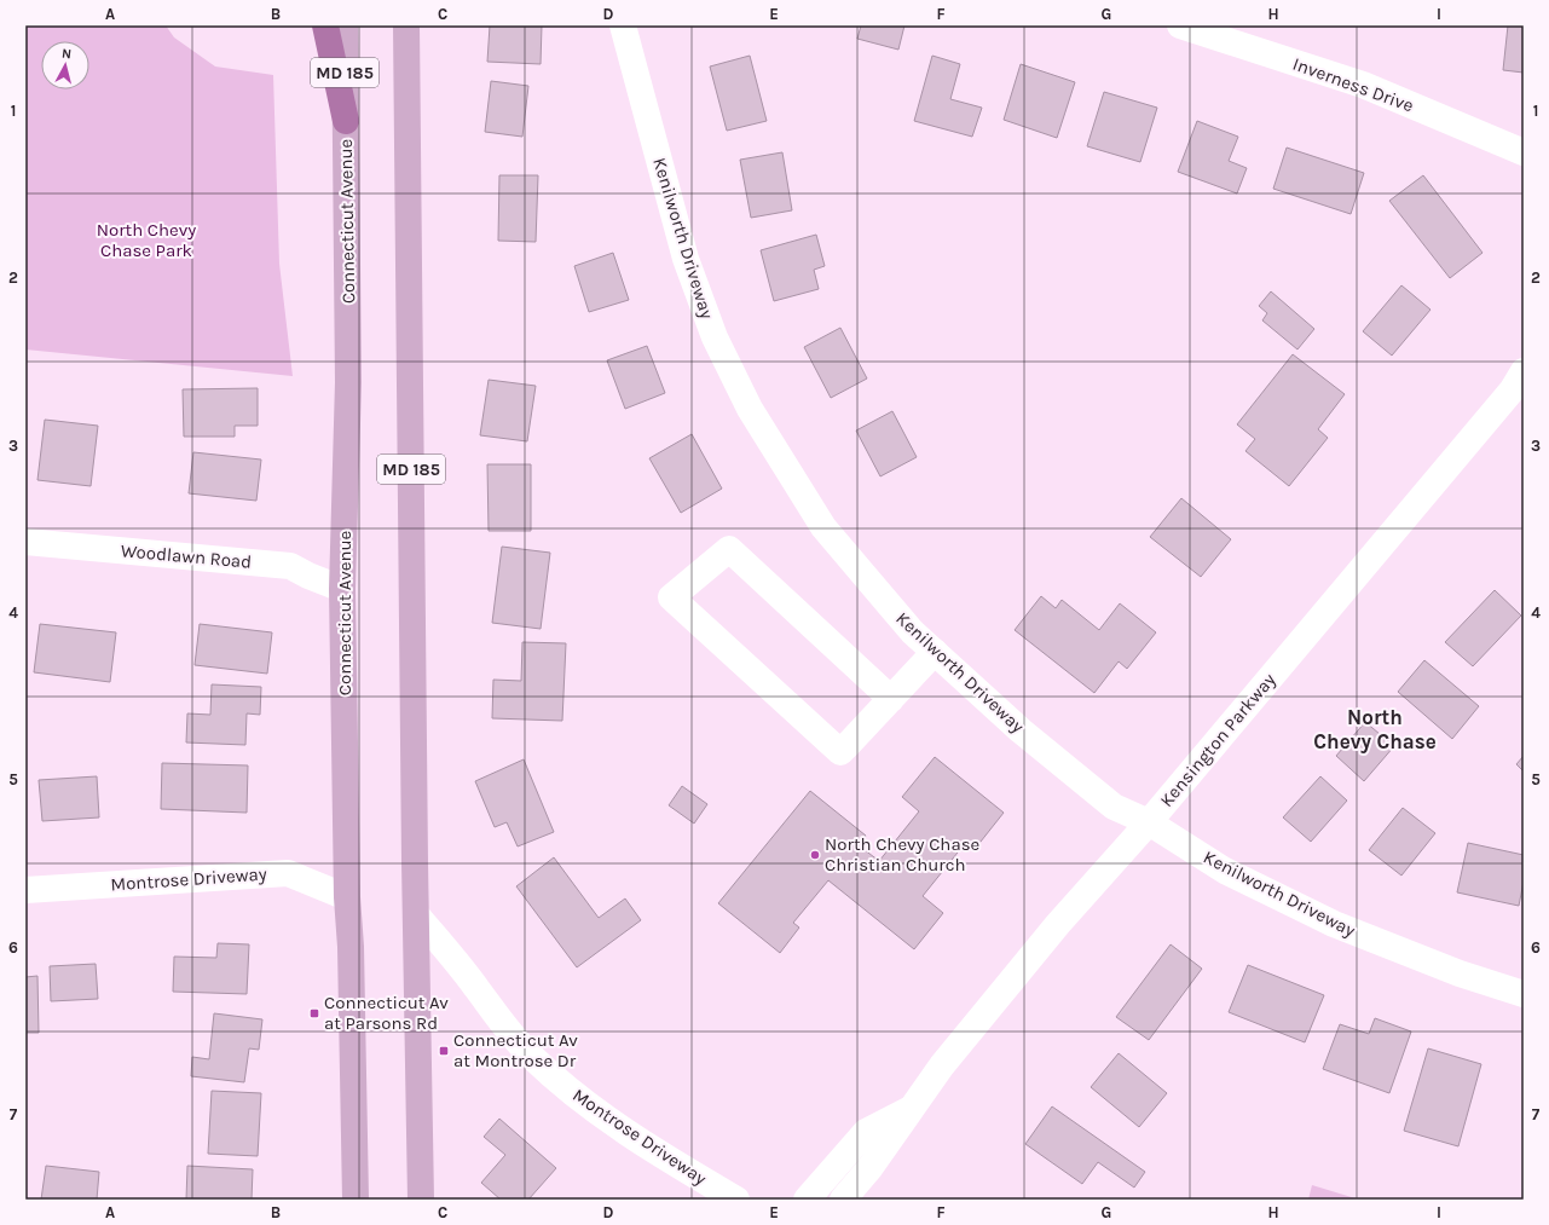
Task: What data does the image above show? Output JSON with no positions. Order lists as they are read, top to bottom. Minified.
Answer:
{"streets":{"main road":["MD 185","Connecticut Avenue"],"street":["Inverness Drive","Kenilworth Driveway","Woodlawn Road","Kensington Parkway","Montrose Driveway"]},"crossings":[["MD 185","Montrose Driveway"],["Connecticut Avenue","Woodlawn Road"],["Connecticut Avenue","Montrose Driveway"],["Kenilworth Driveway","Kensington Parkway"]],"districts":["North Chevy Chase"],"parks":["North Chevy Chase Park"],"places":{"other":["North Chevy Chase Christian Church"],"transit":["Connecticut Av at Parsons Rd","Connecticut Av at Montrose Dr"]},"north":"top","grid":{"columns":["A","B","C","D","E","F","G","H","I"],"rows":["1","2","3","4","5","6","7"]}}
